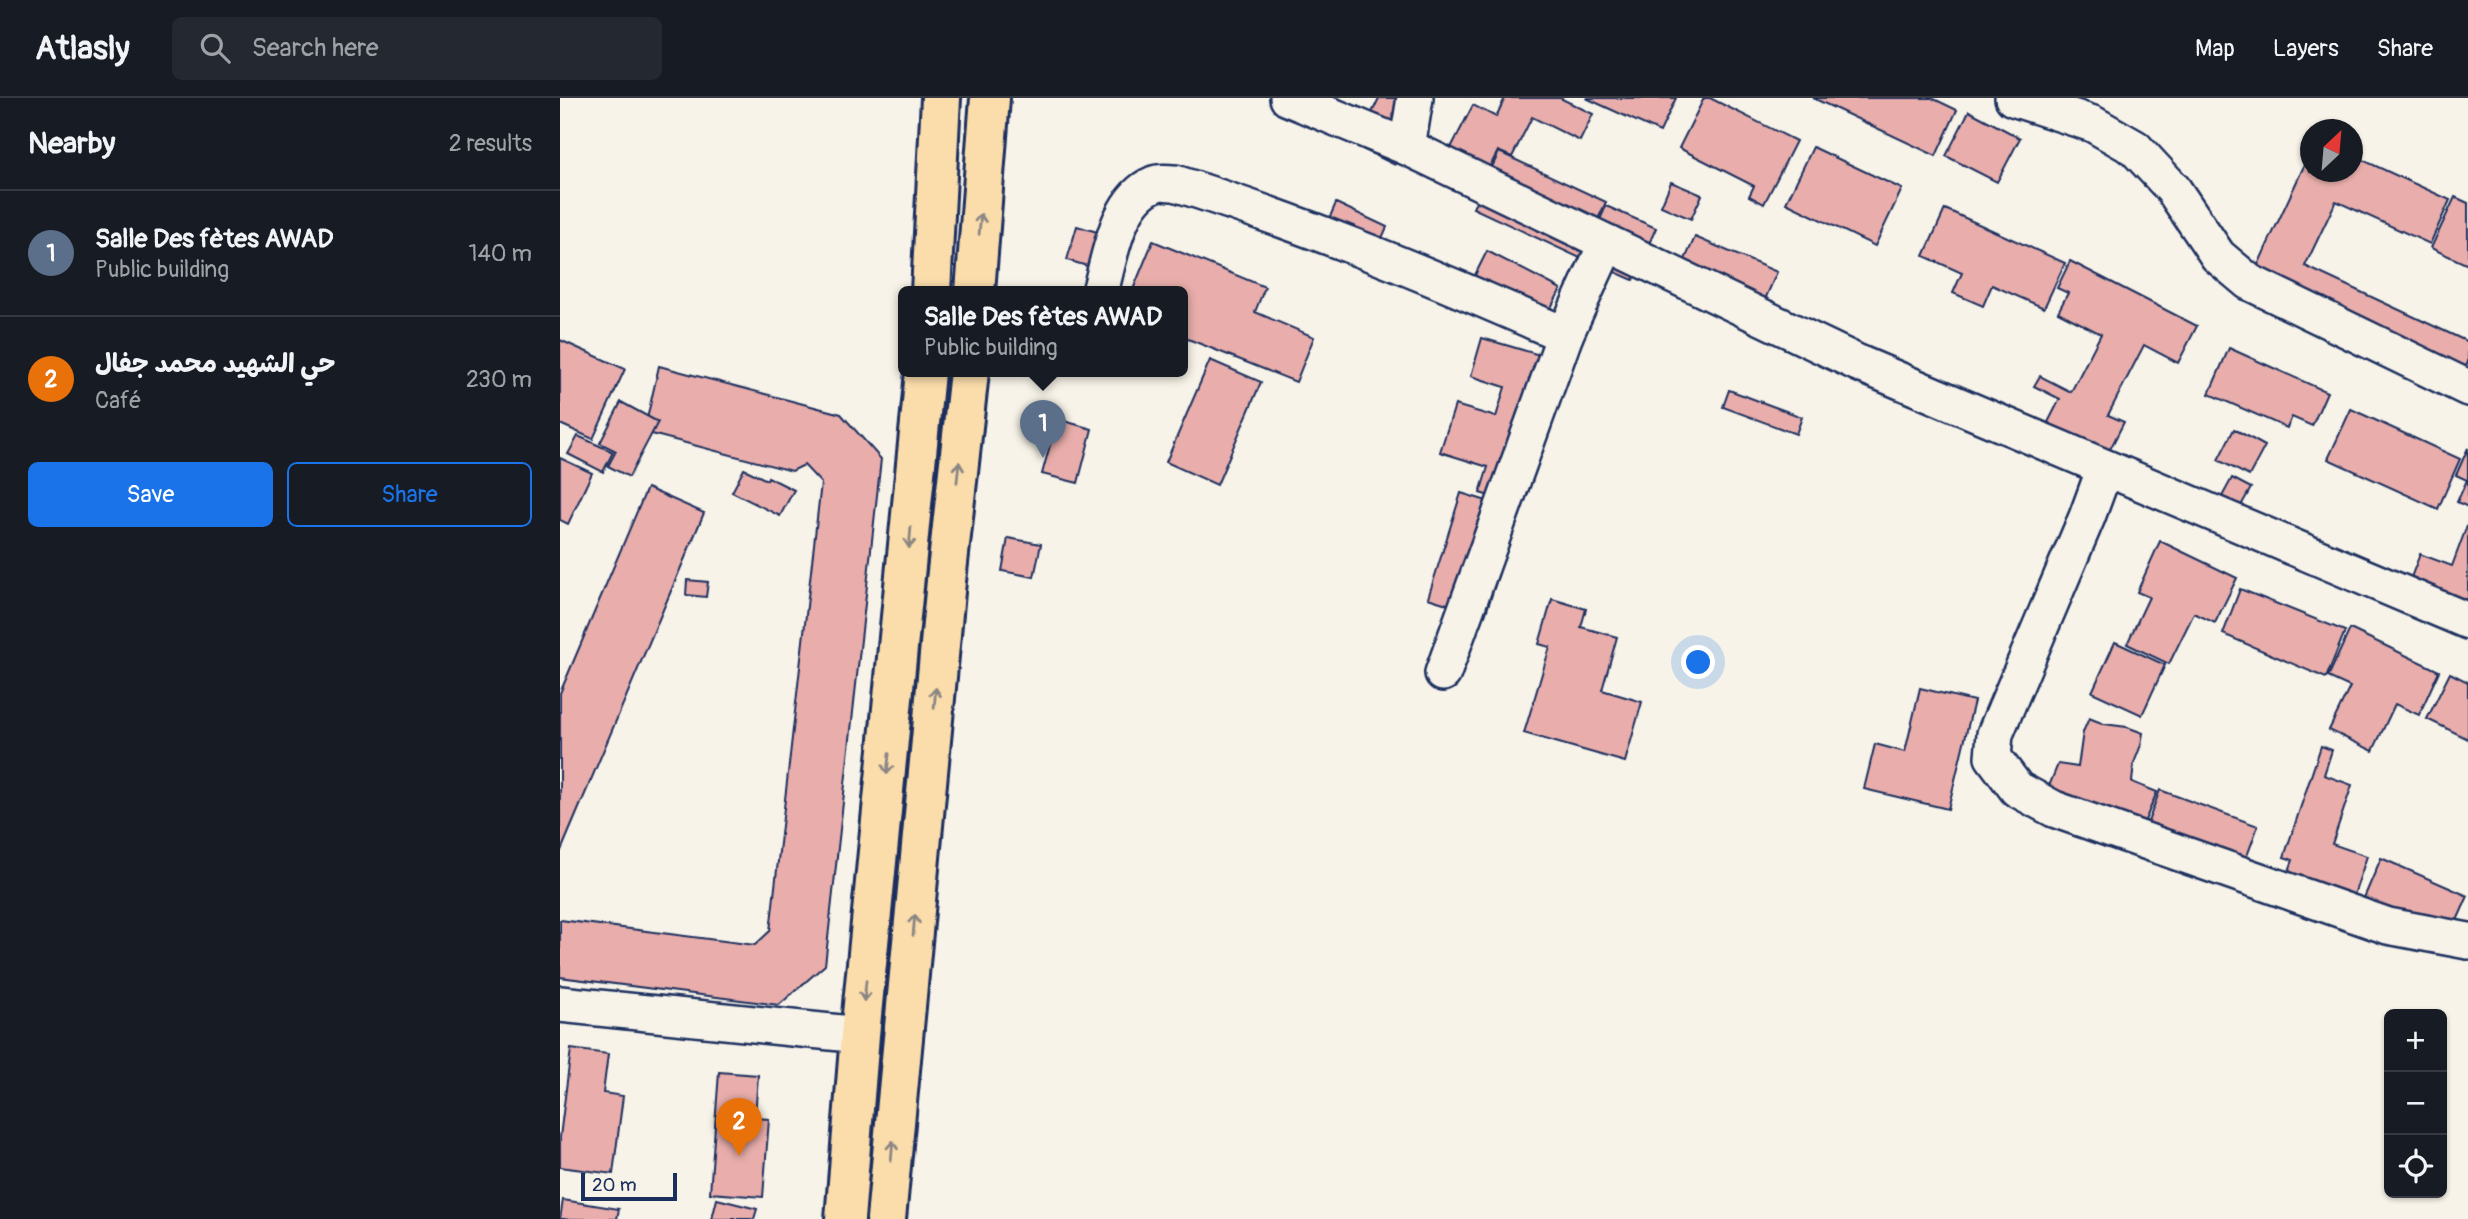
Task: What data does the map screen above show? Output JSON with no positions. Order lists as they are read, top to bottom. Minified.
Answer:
{"scale_bar":"20 m","north":"top right","page":{"header":"Atlasly","search":"Search here","nav":["Map","Layers","Share"],"heading":["Nearby","2 results"],"list":[{"mark":"1","name":"Salle Des fètes AWAD","note":"Public building","value":"140 m"},{"mark":"2","name":"حي الشهيد محمد جفال","note":"Café","value":"230 m"}],"popup":["Salle Des fètes AWAD","Public building"],"pins":["1","2"],"buttons":["Save","Share"],"map_buttons":["+","−"],"scale":"20 m"}}
